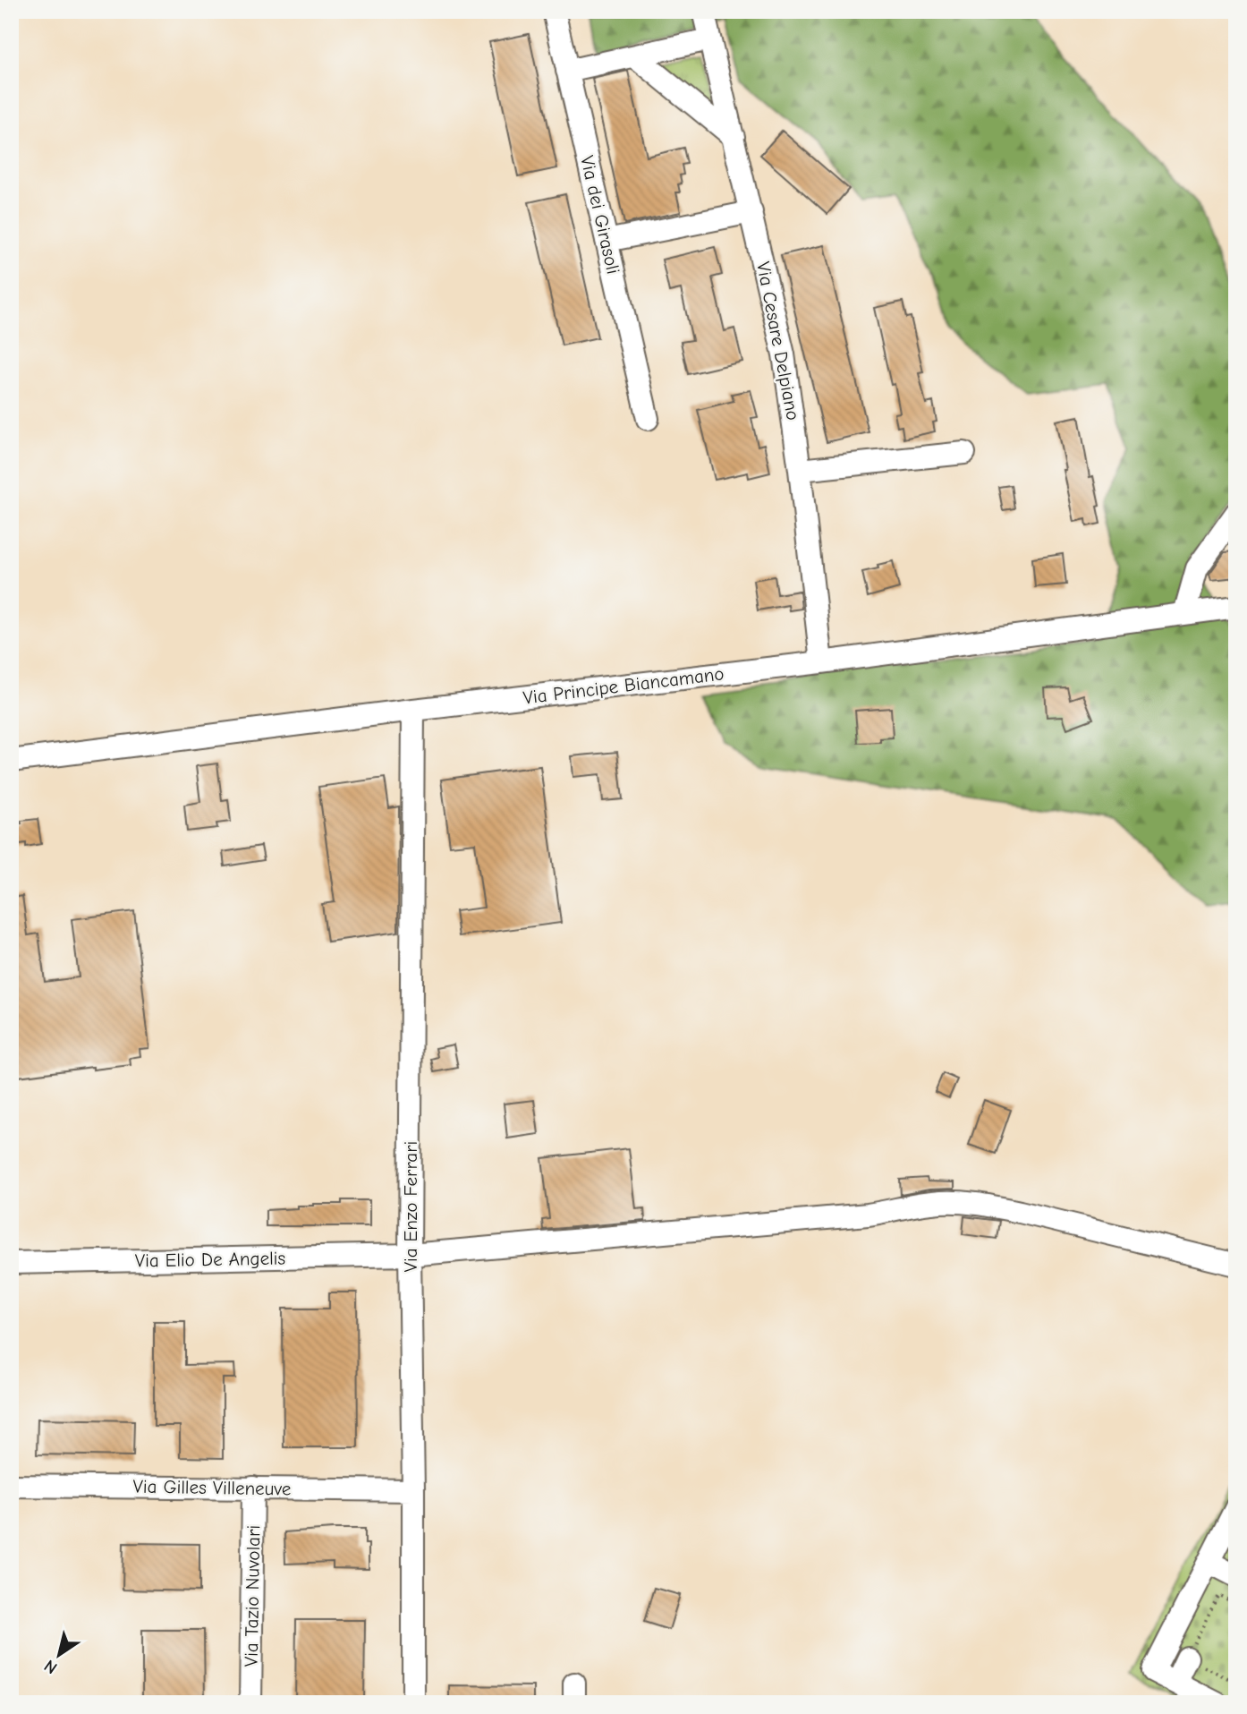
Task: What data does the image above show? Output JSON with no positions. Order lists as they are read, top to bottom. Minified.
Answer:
{"streets":{"street":["Via dei Girasoli","Via Cesare Delpiano","Via Principe Biancamano","Via Enzo Ferrari","Via Elio De Angelis","Via Gilles Villeneuve","Via Tazio Nuvolari"]},"crossings":[["Via Cesare Delpiano","Via Principe Biancamano"],["Via Principe Biancamano","Via Enzo Ferrari"],["Via Enzo Ferrari","Via Elio De Angelis"],["Via Enzo Ferrari","Via Gilles Villeneuve"],["Via Gilles Villeneuve","Via Tazio Nuvolari"]],"north":"bottom left"}
